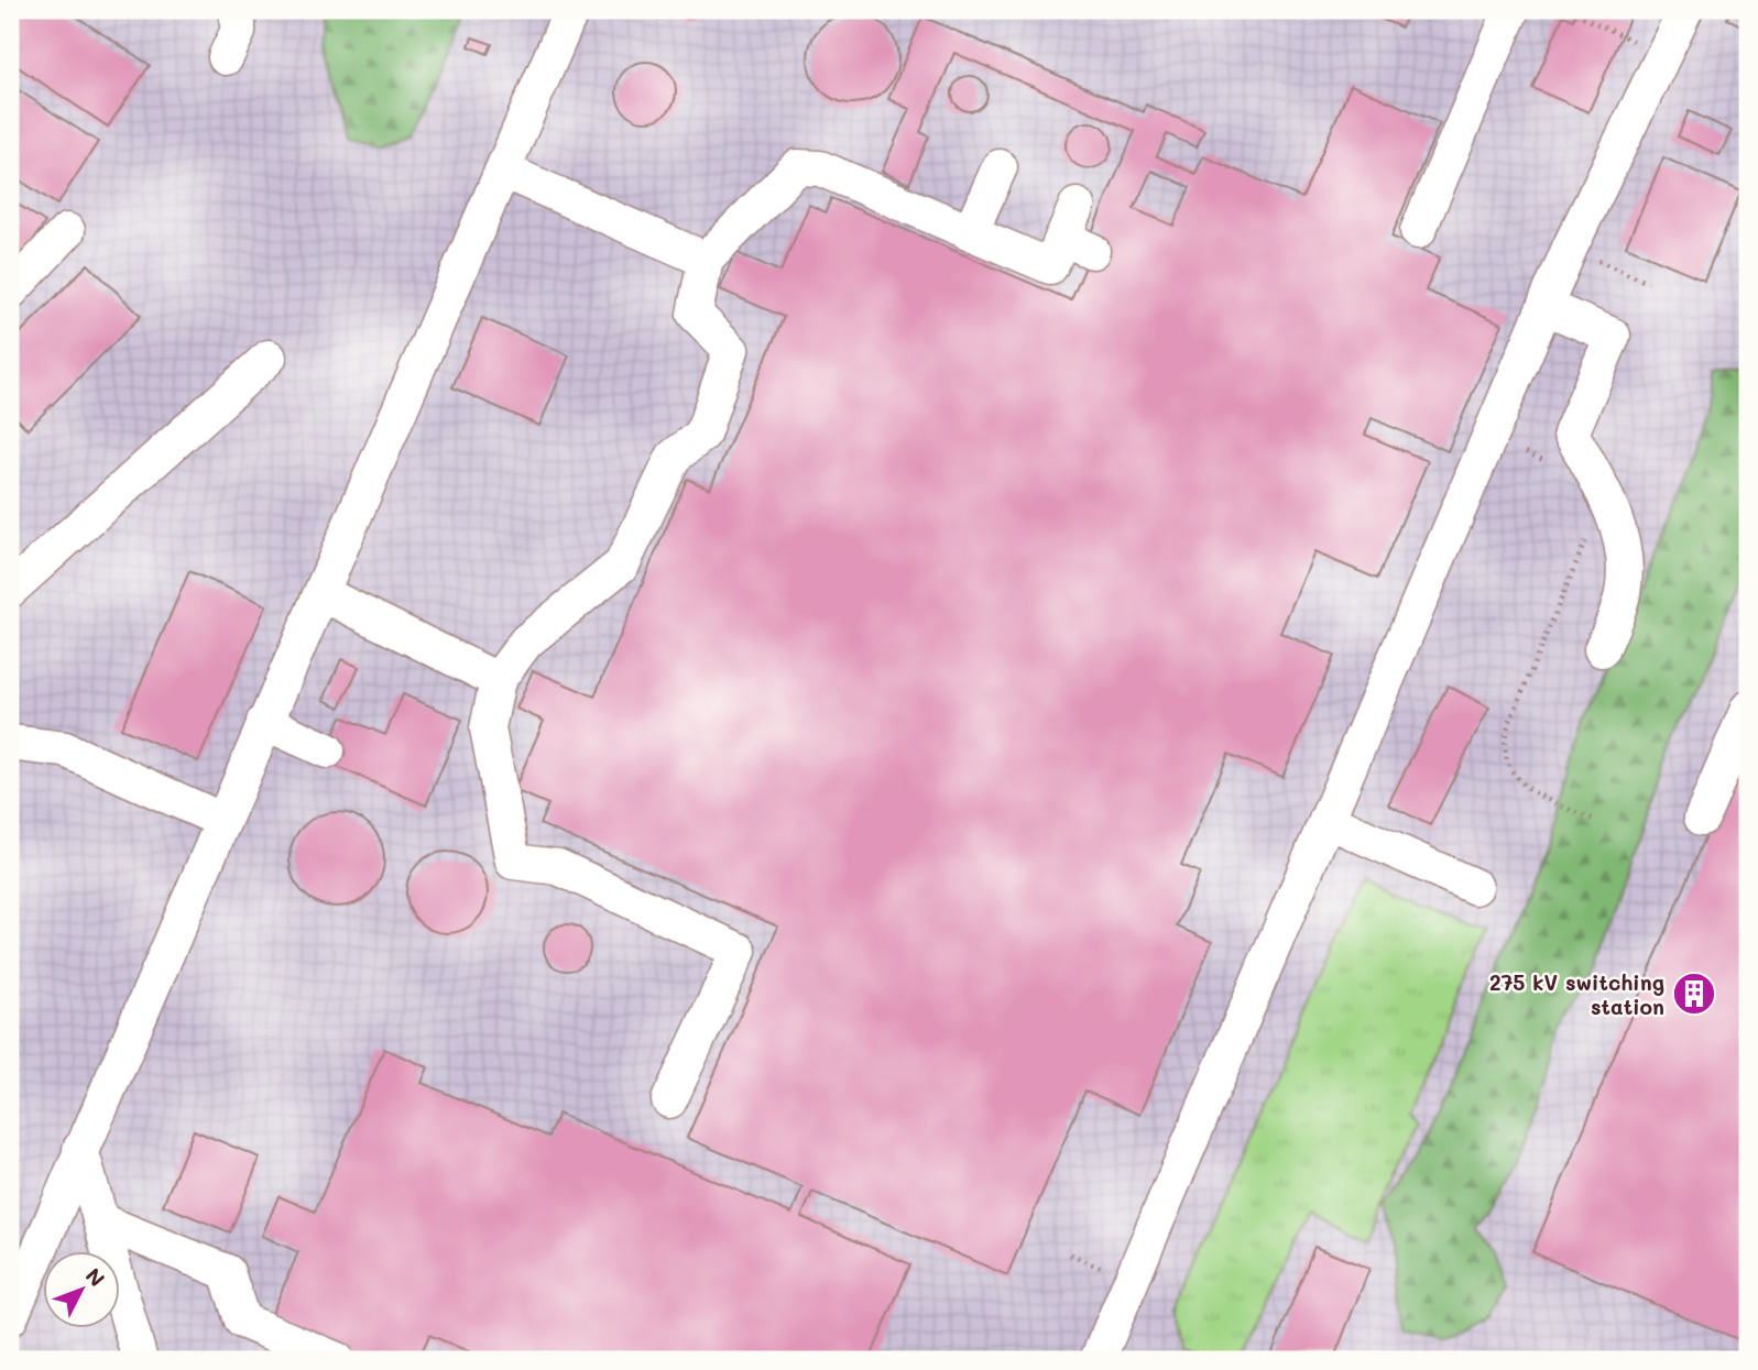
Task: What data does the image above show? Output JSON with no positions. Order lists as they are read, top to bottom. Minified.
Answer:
{"places":{"building":["275 kV switching station"]},"north":"top right"}
